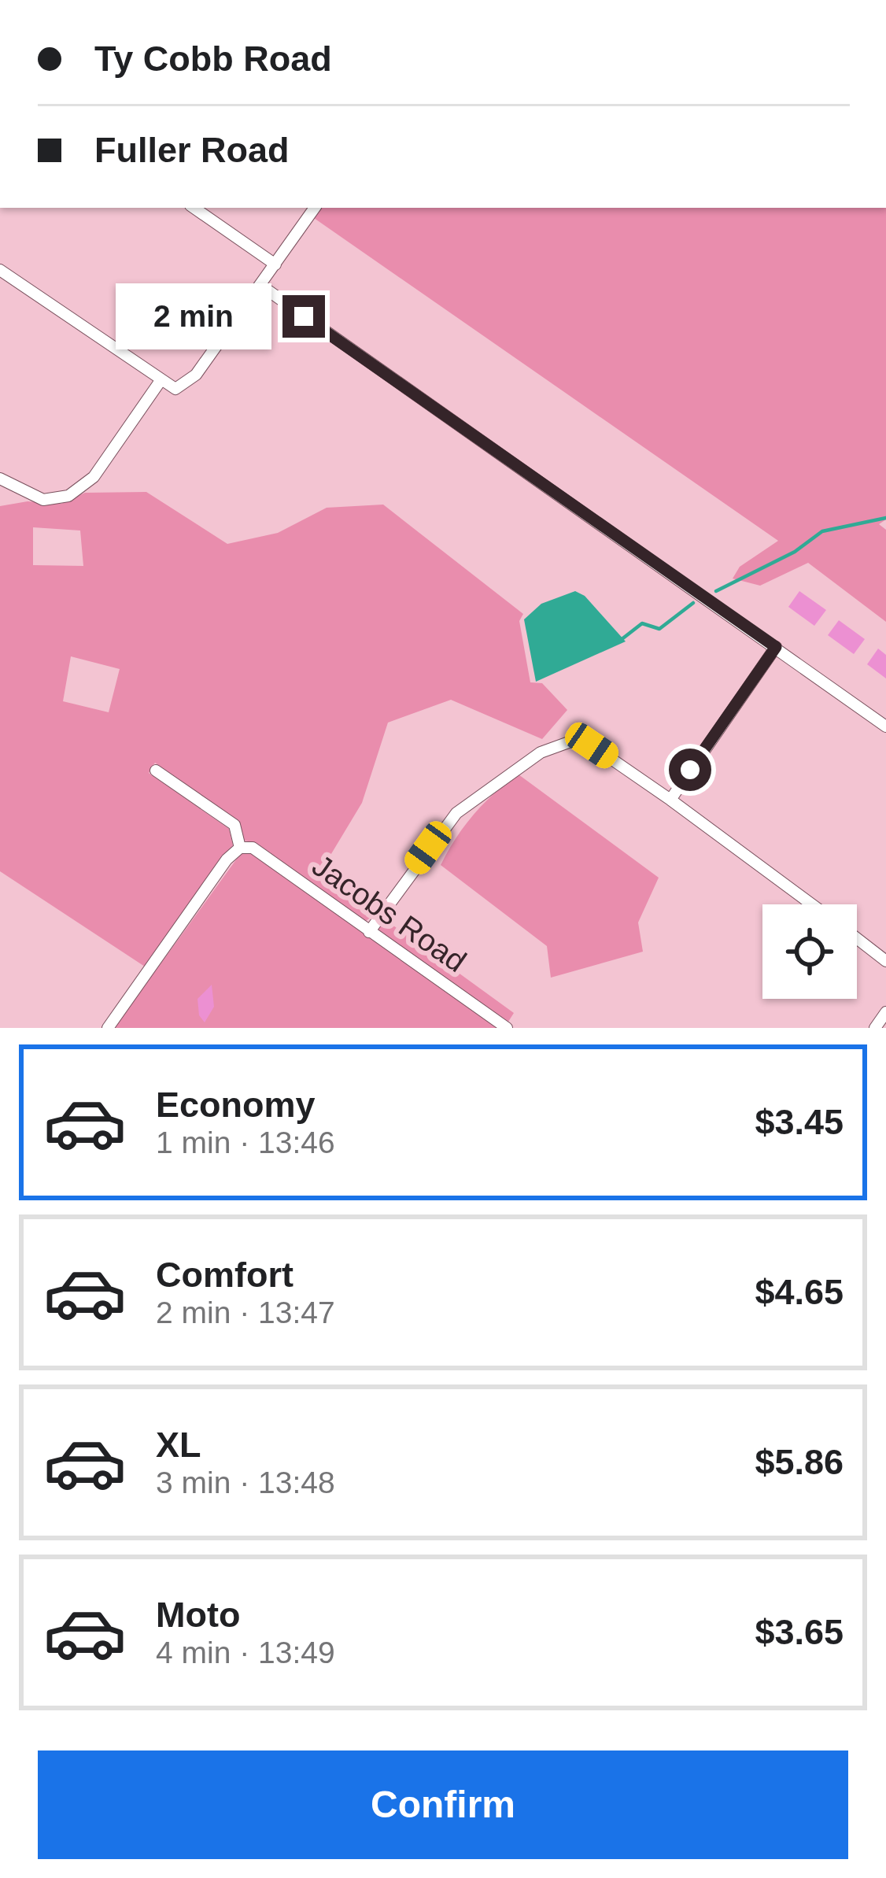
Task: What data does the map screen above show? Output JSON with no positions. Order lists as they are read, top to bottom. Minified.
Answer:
{"streets":{"street":["Jacobs Road"]},"page":{"banner":["Ty Cobb Road","Fuller Road"],"bubble":"2 min","list":[{"name":"Economy","note":"1 min · 13:46","value":"$3.45"},{"name":"Comfort","note":"2 min · 13:47","value":"$4.65"},{"name":"XL","note":"3 min · 13:48","value":"$5.86"},{"name":"Moto","note":"4 min · 13:49","value":"$3.65"}],"buttons":"Confirm"}}
